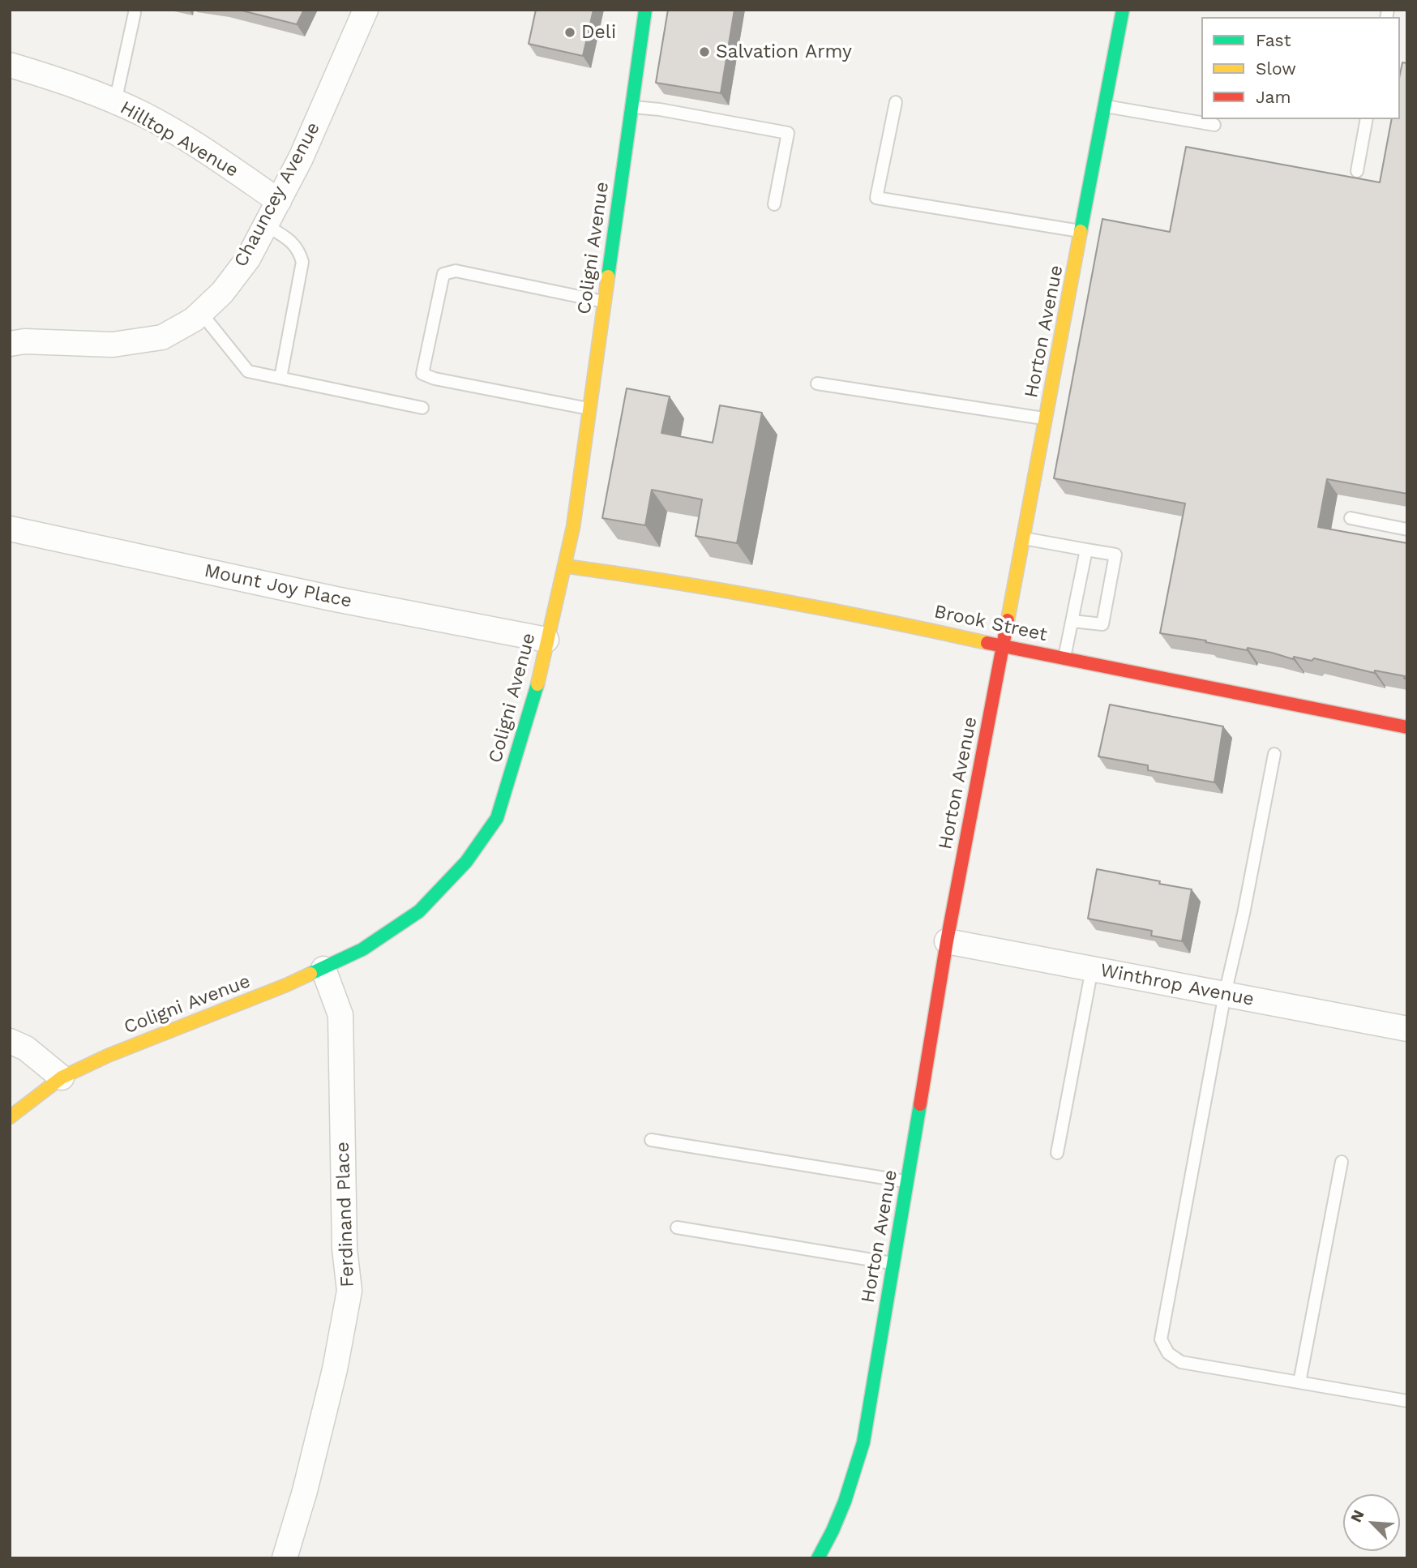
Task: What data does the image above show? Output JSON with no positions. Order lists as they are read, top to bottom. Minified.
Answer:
{"streets":{"street":["Hilltop Avenue","Chauncey Avenue","Coligni Avenue","Horton Avenue","Mount Joy Place","Brook Street","Winthrop Avenue","Ferdinand Place"]},"crossings":[["Hilltop Avenue","Chauncey Avenue"],["Coligni Avenue","Mount Joy Place"],["Coligni Avenue","Brook Street"],["Coligni Avenue","Ferdinand Place"],["Horton Avenue","Brook Street"],["Horton Avenue","Winthrop Avenue"]],"places":["Deli","Salvation Army"],"legend":["Fast","Slow","Jam"],"north":"top left"}
